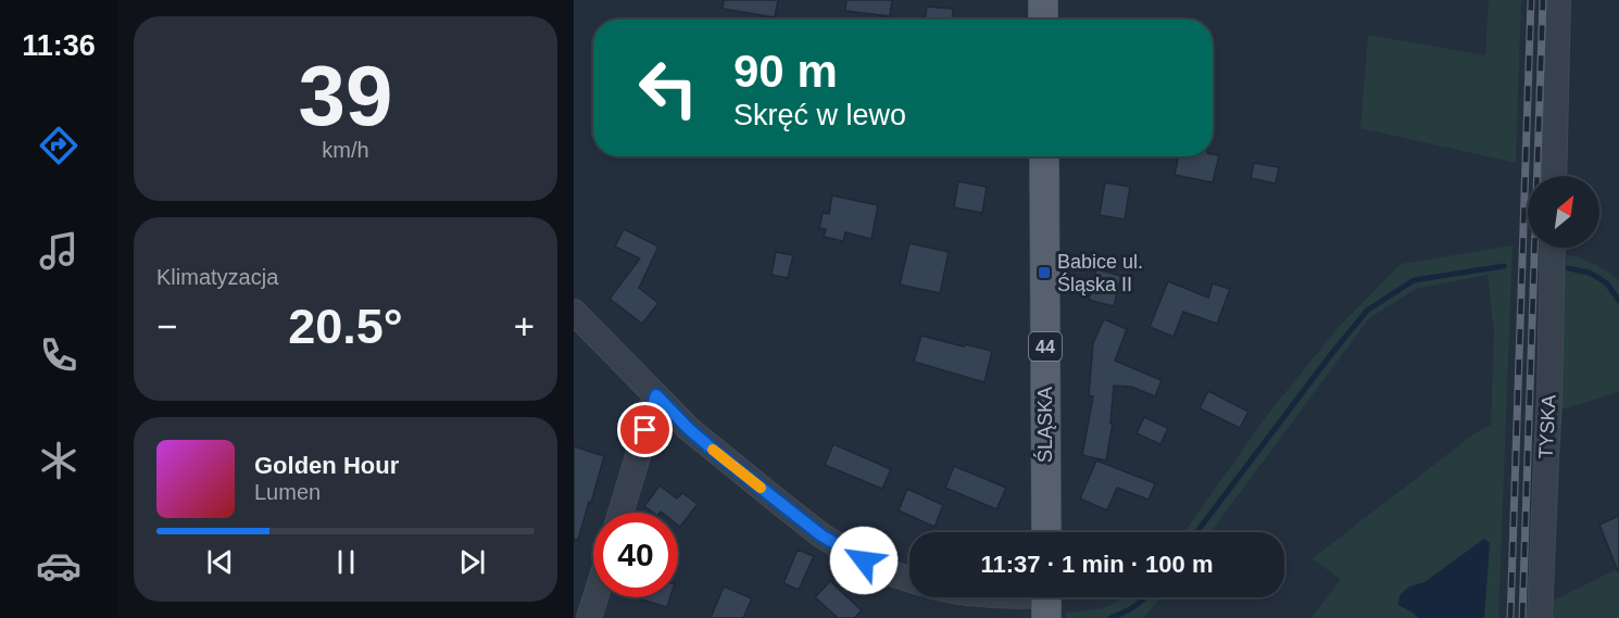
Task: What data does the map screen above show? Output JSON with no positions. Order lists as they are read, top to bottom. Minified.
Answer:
{"streets":{"main road":["44","ŚLĄSKA"],"street":["TYSKA"]},"places":{"transit":["Babice ul. Śląska II"]},"north":"top right","page":{"tabs":"11:36","tile":[["39","km/h"],"Klimatyzacja"],"turn":["90 m","Skręć w lewo"],"heat":["−","20.5°","+"],"song":["Golden Hour","Lumen"],"limit":"40","trip":"11:37 · 1 min · 100 m"}}
